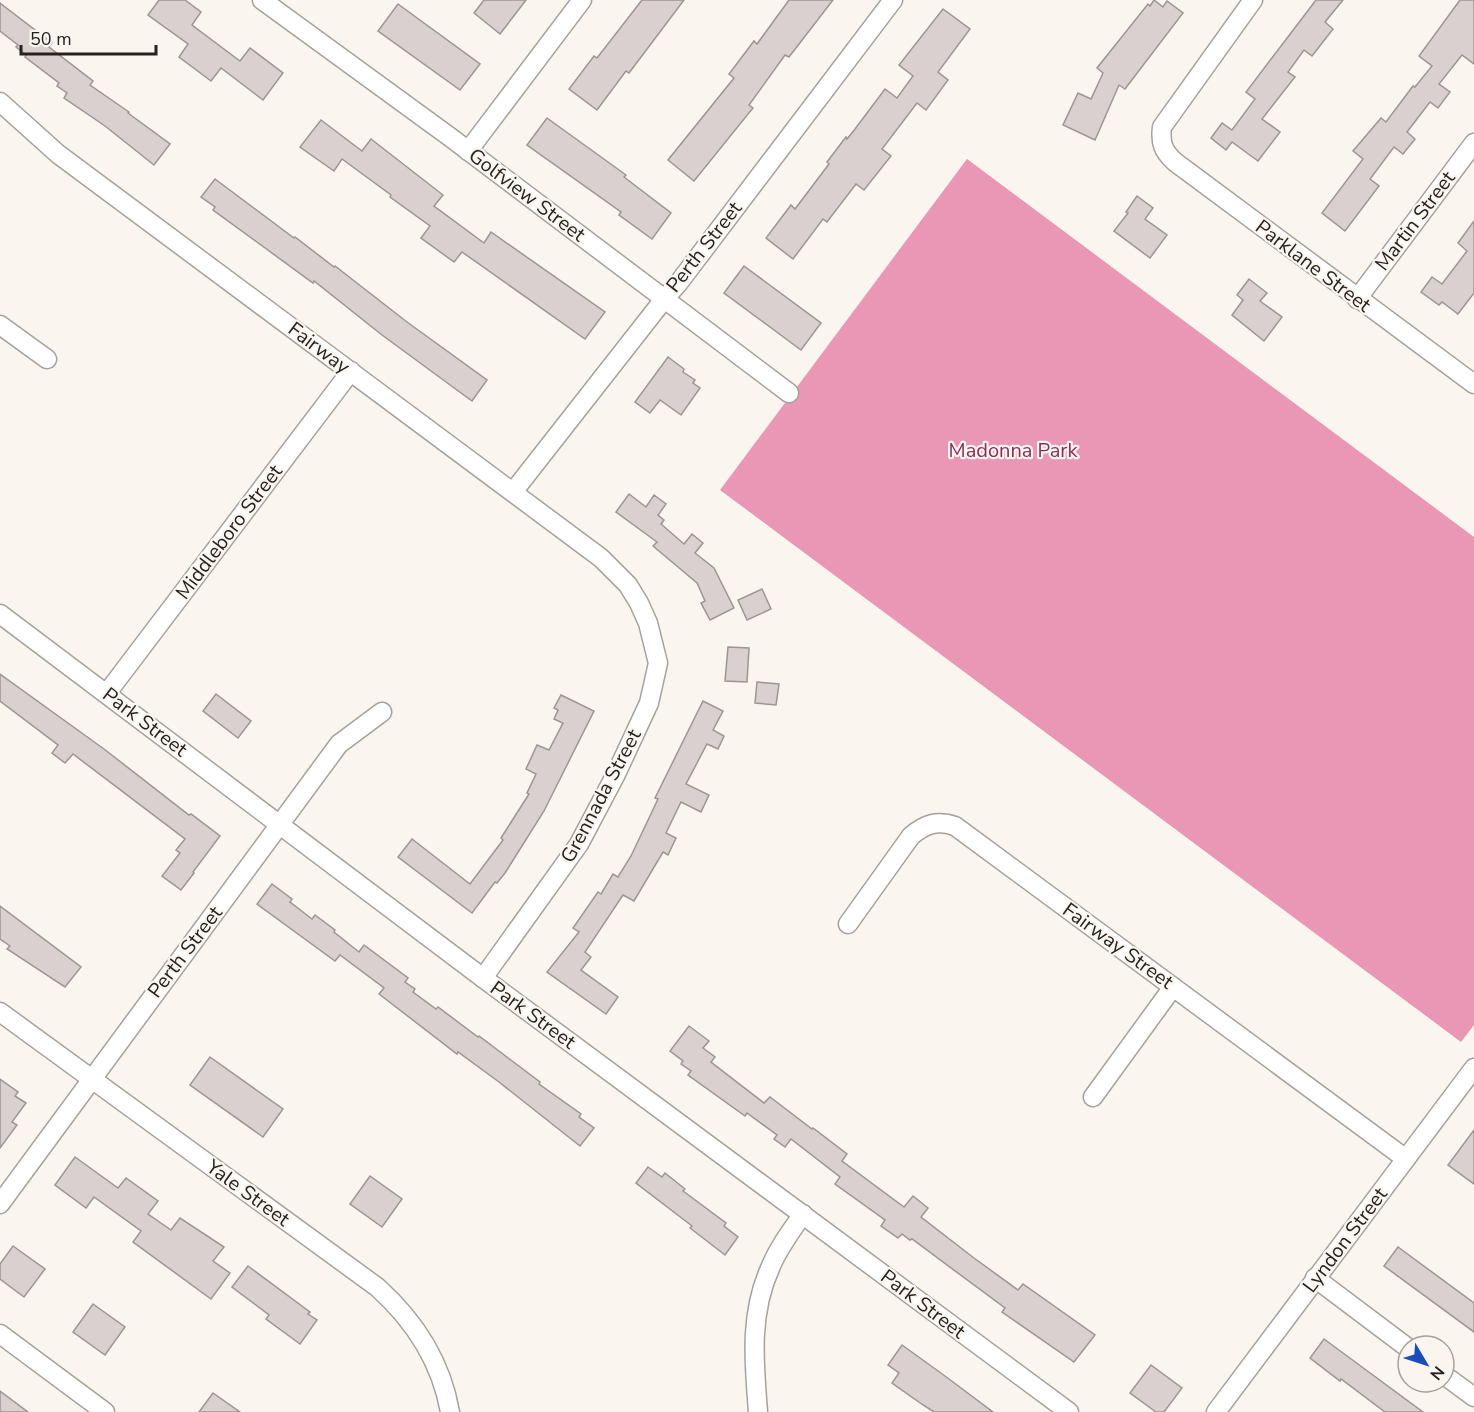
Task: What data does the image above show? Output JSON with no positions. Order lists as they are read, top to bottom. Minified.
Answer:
{"streets":{"street":["Golfview Street","Martin Street","Perth Street","Parklane Street","Fairway","Middleboro Street","Park Street","Grennada Street","Fairway Street","Yale Street","Lyndon Street"]},"crossings":[["Golfview Street","Perth Street"],["Martin Street","Parklane Street"],["Perth Street","Fairway"],["Perth Street","Park Street"],["Perth Street","Yale Street"],["Fairway","Middleboro Street"],["Fairway","Grennada Street"],["Middleboro Street","Park Street"],["Park Street","Grennada Street"],["Fairway Street","Lyndon Street"]],"parks":["Madonna Park"],"scale_bar":"50 m","north":"bottom right"}
